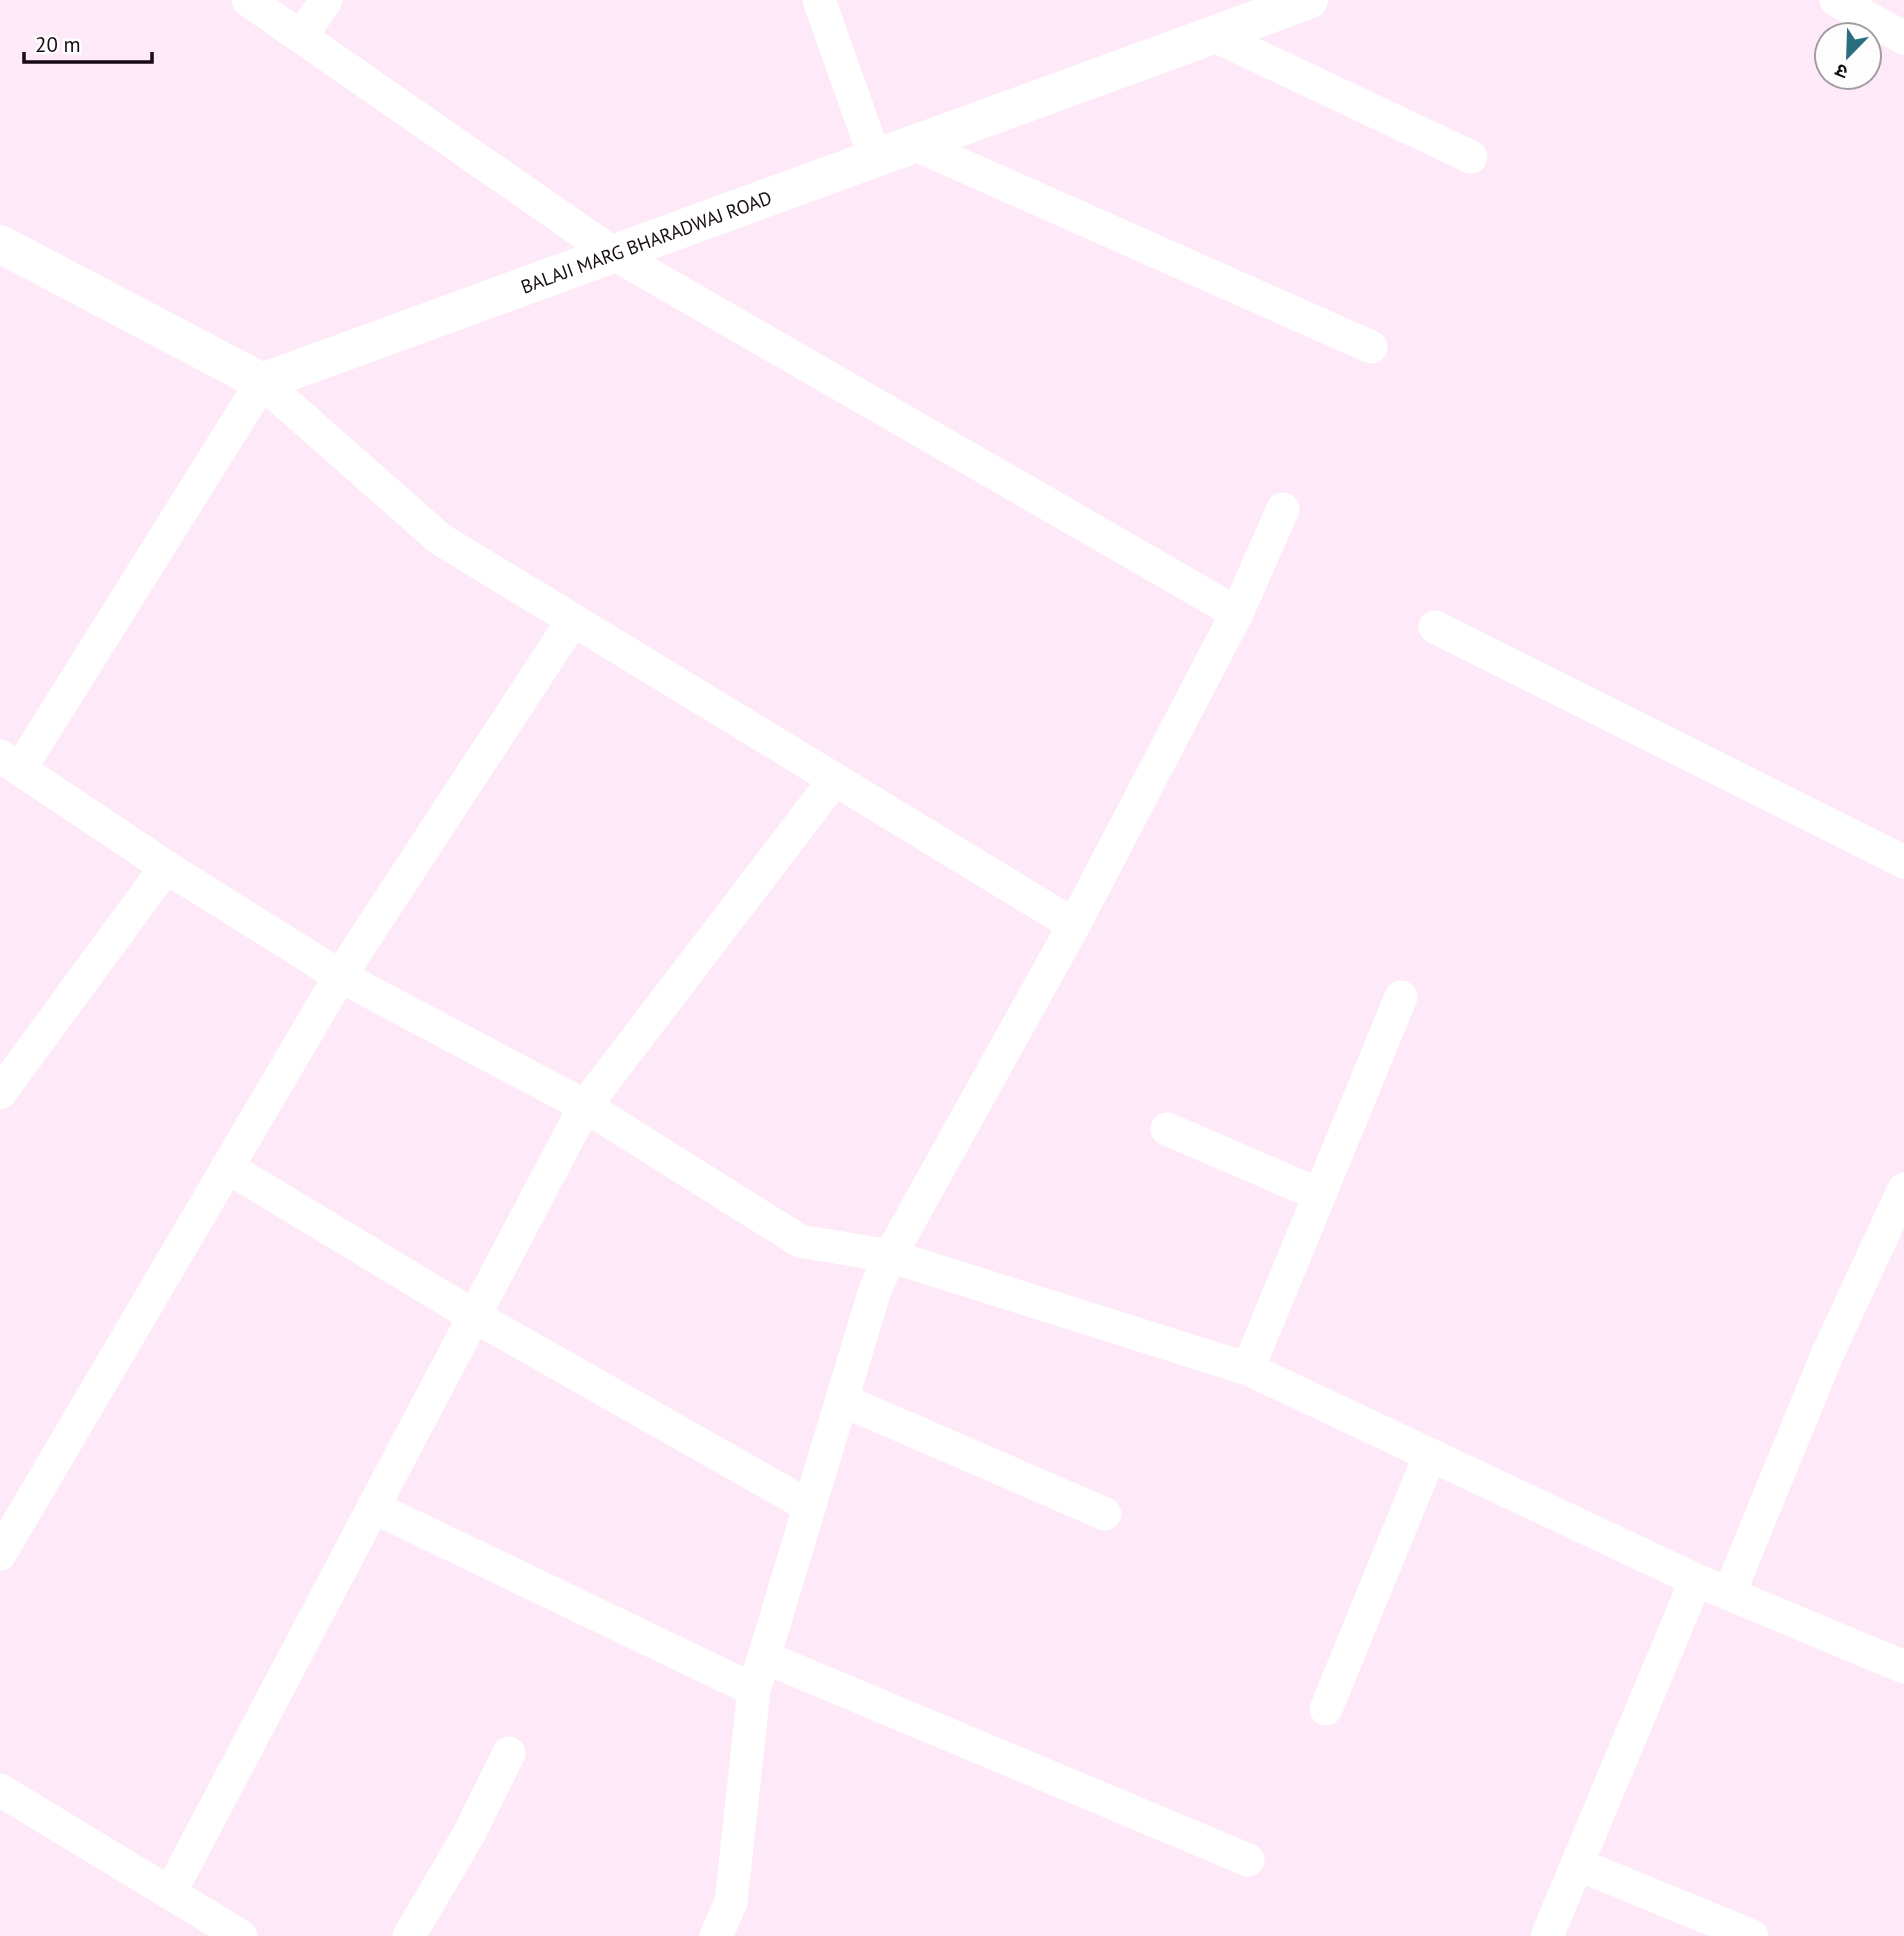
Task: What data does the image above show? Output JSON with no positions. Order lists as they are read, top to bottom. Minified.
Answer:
{"streets":{"street":["BALAJI MARG BHARADWAJ ROAD"]},"scale_bar":"20 m","north":"bottom left"}
